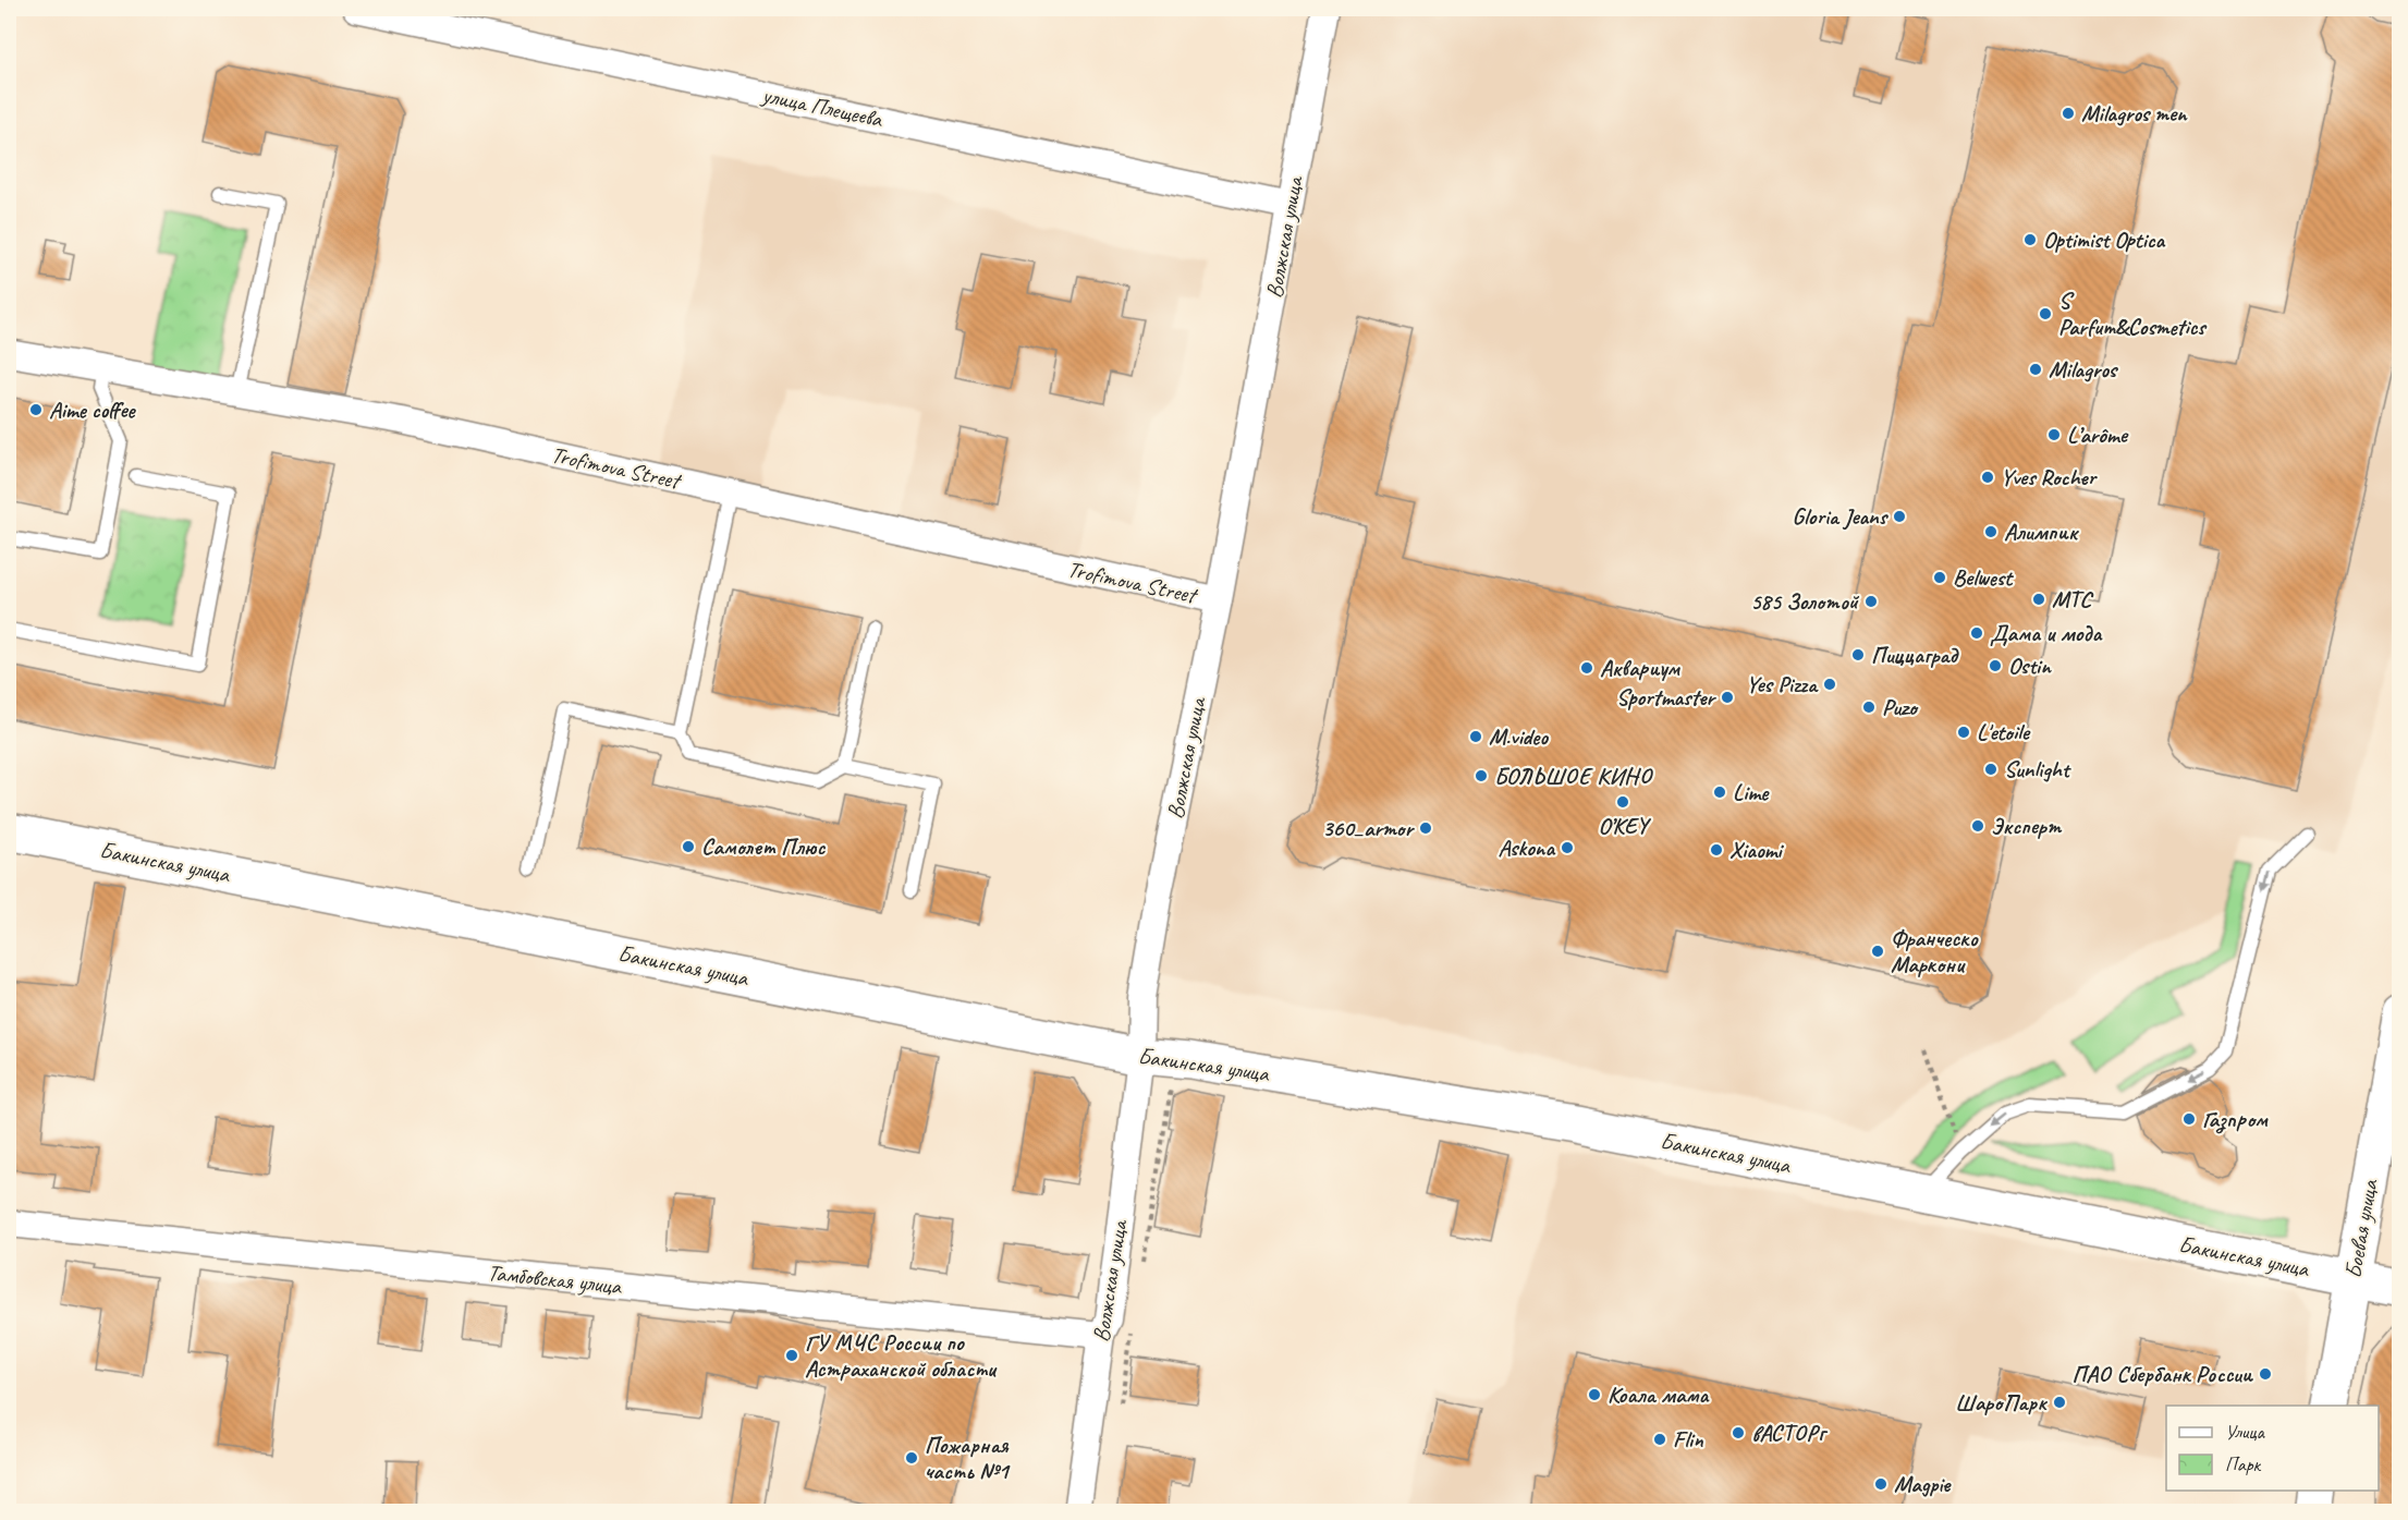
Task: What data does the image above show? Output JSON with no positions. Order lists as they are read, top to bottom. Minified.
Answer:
{"streets":{"main road":["Бакинская улица","Боевая улица"],"street":["улица Плещеева","Волжская улица","Trofimova Street","Тамбовская улица"]},"crossings":[["улица Плещеева","Волжская улица"],["Волжская улица","Trofimova Street"],["Волжская улица","Бакинская улица"],["Волжская улица","Тамбовская улица"],["Бакинская улица","Боевая улица"]],"places":["Milagros men","Optimist Optica","S Parfum&Cosmetics","Milagros","Aime coffee","L’arôme","Yves Rocher","Gloria Jeans","Алимпик","Belwest","МТС","585 Золотой","Дама и мода","Пиццаград","Ostin","Аквариум","Yes Pizza","Sportmaster","Puzo","L'etoile","M.video","Sunlight","БОЛЬШОЕ КИНО","Lime","O’KEY","Эксперт","360_armor","Самолет Плюс","Askona","Xiaomi","Франческо Маркони","Газпром","ГУ МЧС России по Астраханской области","ПАО Сбербанк России","Коала мама","ШароПарк","вАСТОРг","Flin","Пожарная часть №1","Magpie"],"legend":["Улица","Парк"]}
